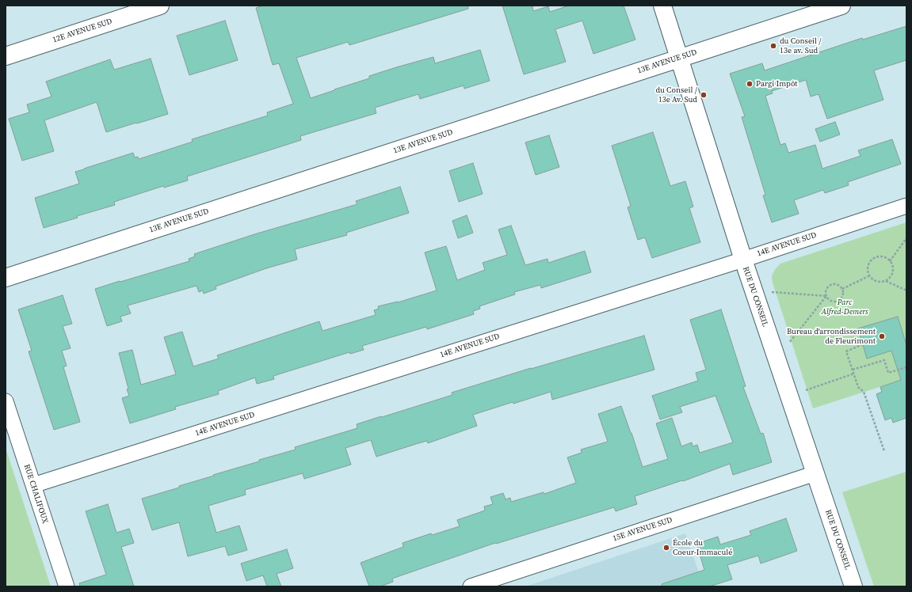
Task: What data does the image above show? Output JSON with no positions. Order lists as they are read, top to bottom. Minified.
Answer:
{"streets":{"main road":["12E AVENUE SUD","13E AVENUE SUD","RUE DU CONSEIL"],"street":["14E AVENUE SUD","RUE CHALIFOUX","15E AVENUE SUD"]},"crossings":[["13E AVENUE SUD","RUE DU CONSEIL"],["14E AVENUE SUD","RUE DU CONSEIL"],["14E AVENUE SUD","RUE CHALIFOUX"],["RUE DU CONSEIL","15E AVENUE SUD"]],"parks":["Parc Alfred-Demers"],"places":["du Conseil / 13e av. Sud","Pargi Impôt","du Conseil / 13e Av. Sud","Bureau d'arrondissement de Fleurimont","École du Coeur-Immaculé"]}
